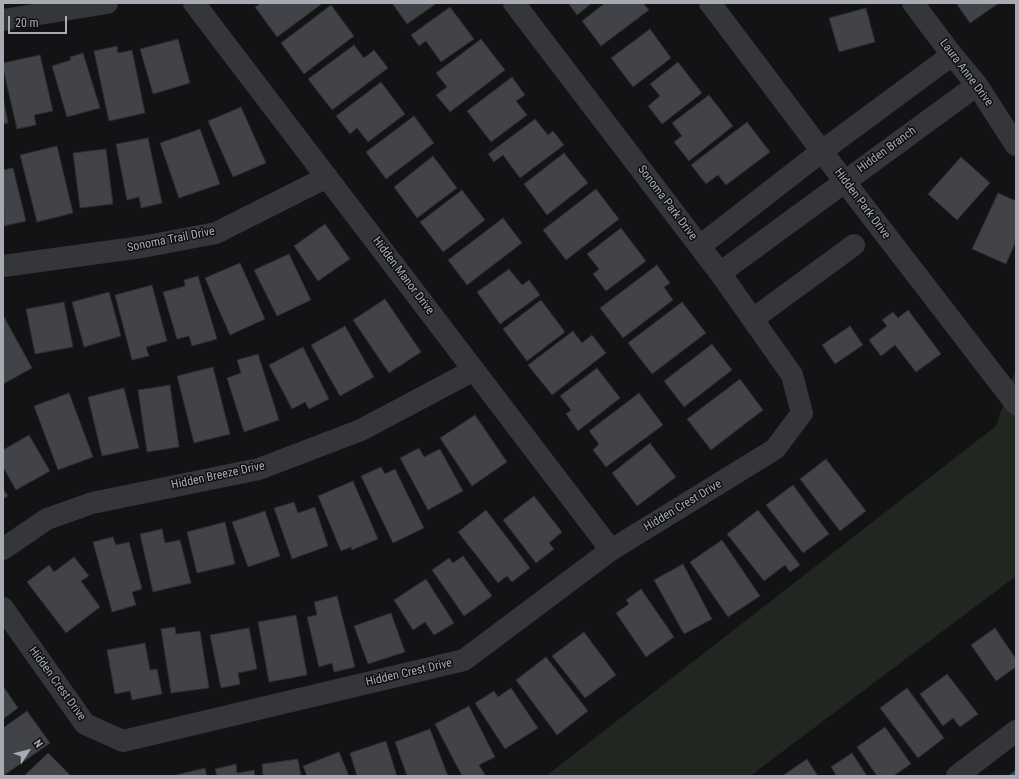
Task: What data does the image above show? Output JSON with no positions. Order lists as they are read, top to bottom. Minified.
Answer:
{"streets":{"street":["Laura Anne Drive","Hidden Branch","Sonoma Park Drive","Hidden Park Drive","Sonoma Trail Drive","Hidden Manor Drive","Hidden Breeze Drive","Hidden Crest Drive"]},"crossings":[["Laura Anne Drive","Hidden Branch"],["Hidden Branch","Sonoma Park Drive"],["Hidden Branch","Hidden Park Drive"],["Sonoma Park Drive","Hidden Crest Drive"],["Sonoma Trail Drive","Hidden Manor Drive"],["Hidden Manor Drive","Hidden Breeze Drive"],["Hidden Manor Drive","Hidden Crest Drive"]],"scale_bar":"20 m","north":"top right"}
